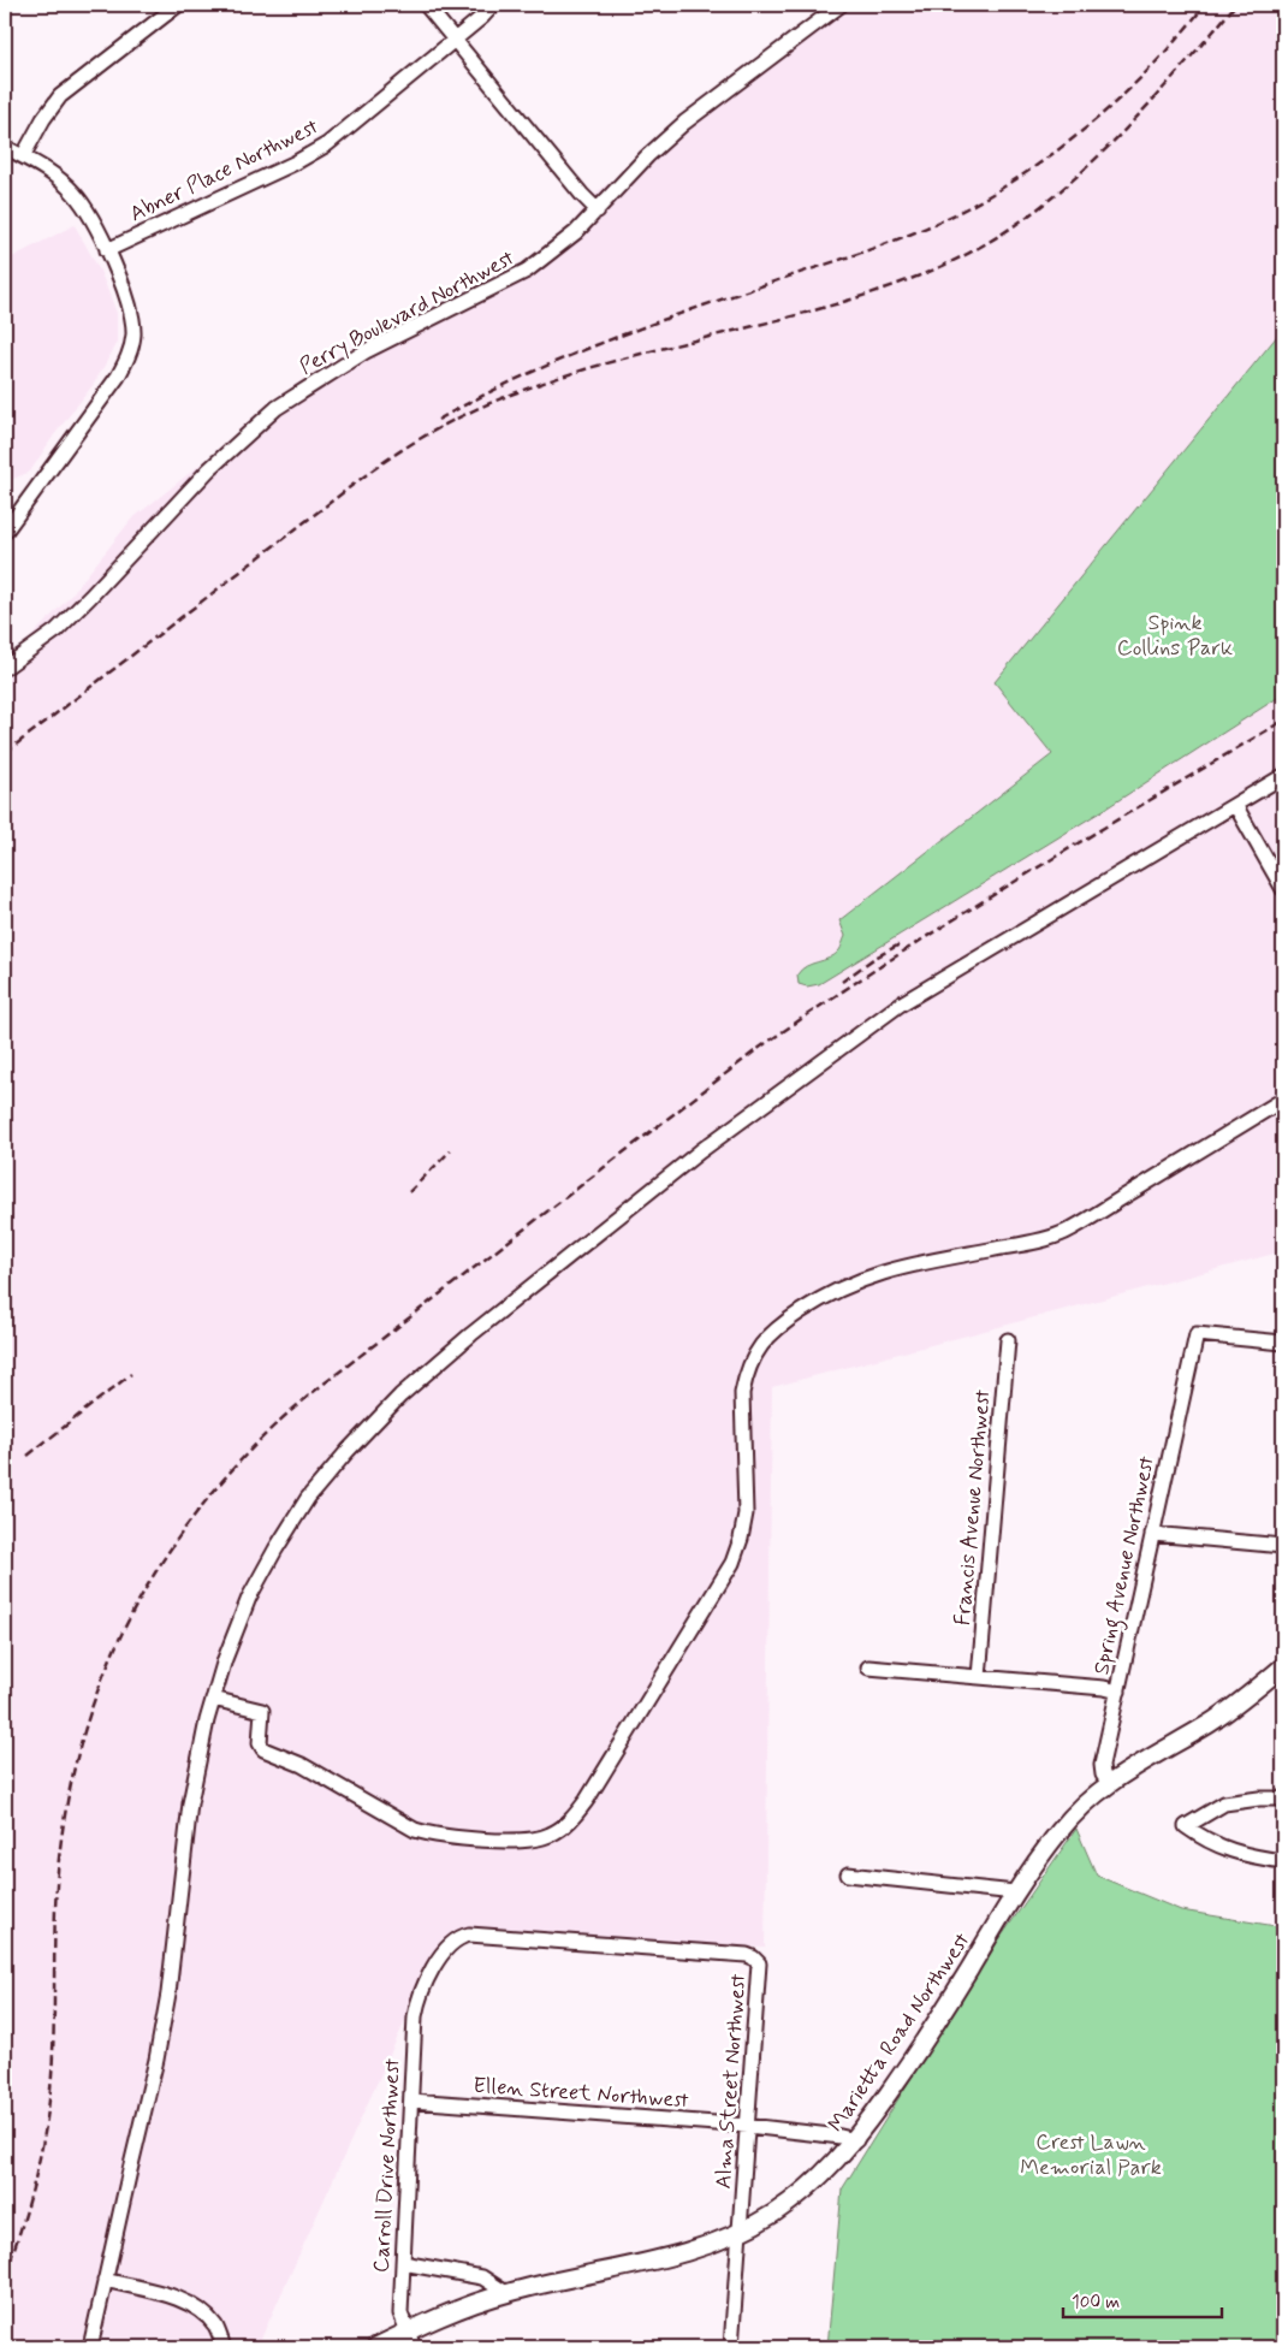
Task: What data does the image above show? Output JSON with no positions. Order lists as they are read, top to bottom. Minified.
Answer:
{"streets":{"main road":["Marietta Road Northwest"],"street":["Abner Place Northwest","Perry Boulevard Northwest","Francis Avenue Northwest","Spring Avenue Northwest","Alma Street Northwest","Ellen Street Northwest","Carroll Drive Northwest"]},"crossings":[["Spring Avenue Northwest","Marietta Road Northwest"],["Marietta Road Northwest","Alma Street Northwest"],["Marietta Road Northwest","Ellen Street Northwest"],["Marietta Road Northwest","Carroll Drive Northwest"],["Alma Street Northwest","Ellen Street Northwest"],["Alma Street Northwest","Carroll Drive Northwest"],["Ellen Street Northwest","Carroll Drive Northwest"]],"parks":["Spink Collins Park","Crest Lawn Memorial Park"],"scale_bar":"100 m"}
